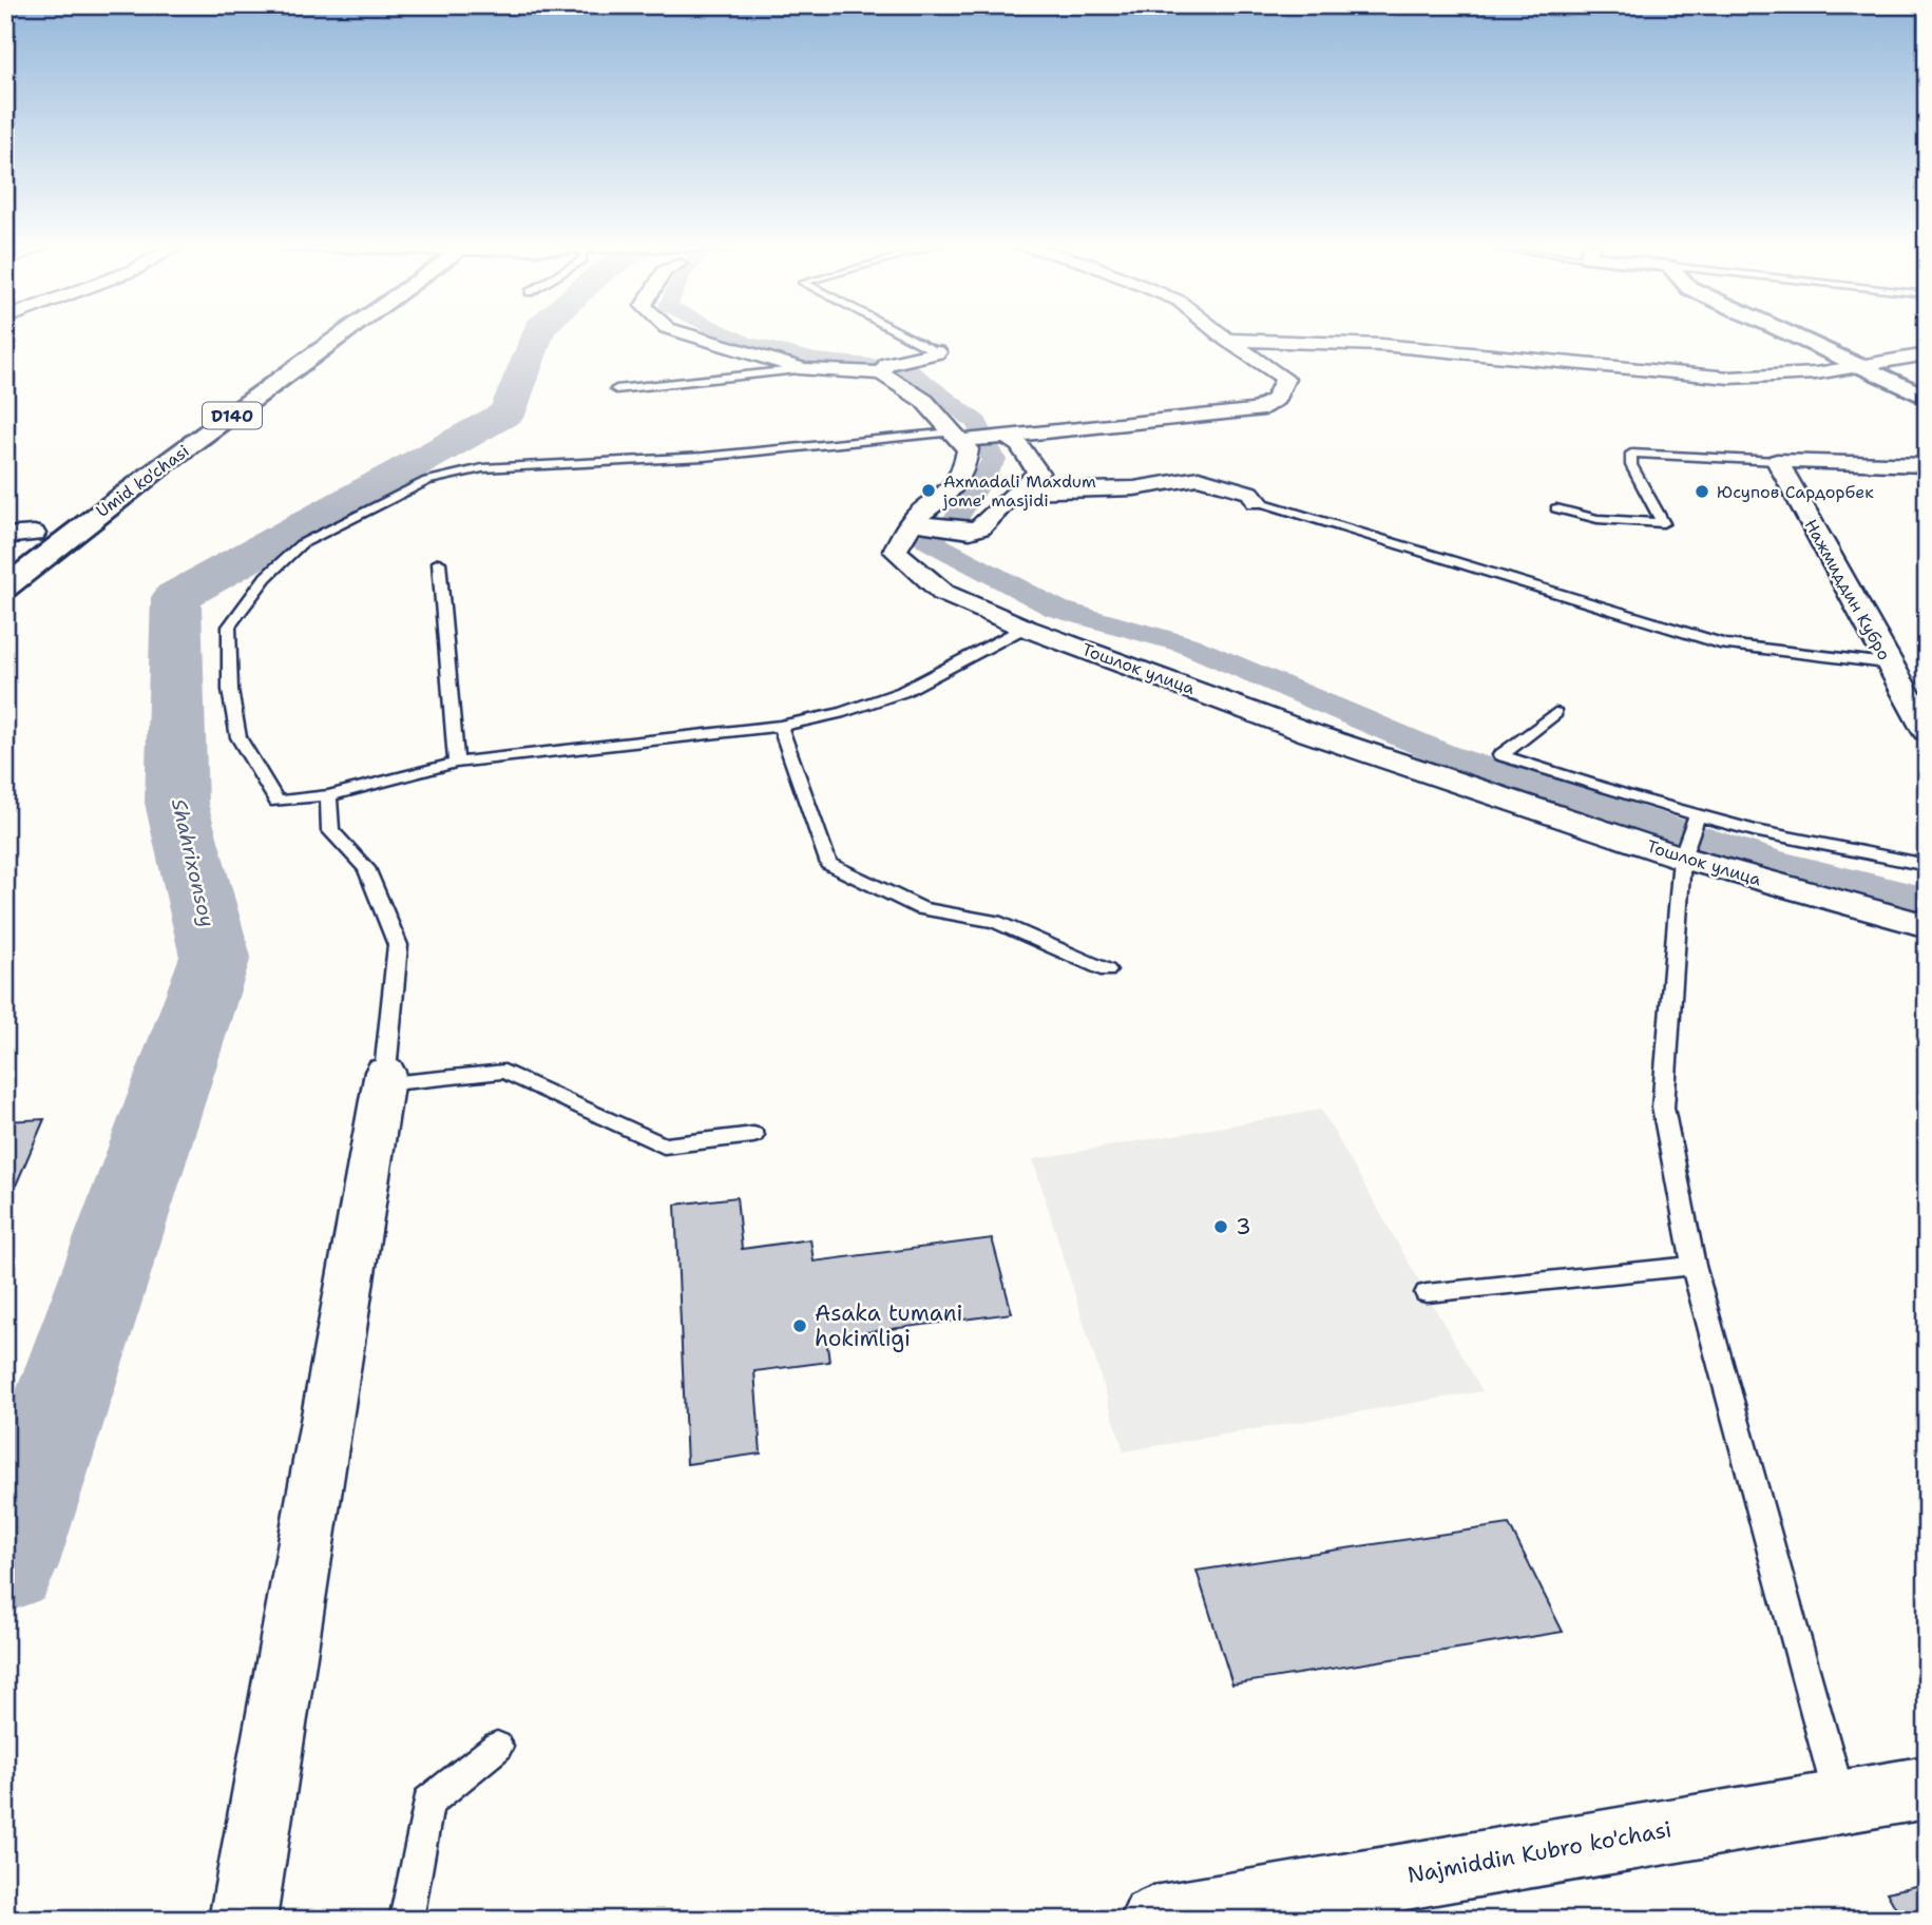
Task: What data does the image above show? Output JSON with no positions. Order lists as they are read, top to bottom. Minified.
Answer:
{"streets":{"main road":["D140","Umid ko'chasi"],"street":["Нажмиддин Кубро","Тошлок улица","Najmiddin Kubro ko'chasi"]},"water":["Shahrixonsoy"],"places":["Axmadali Maxdum jome' masjidi","Юсупов Сардорбек","3","Asaka tumani hokimligi"]}
